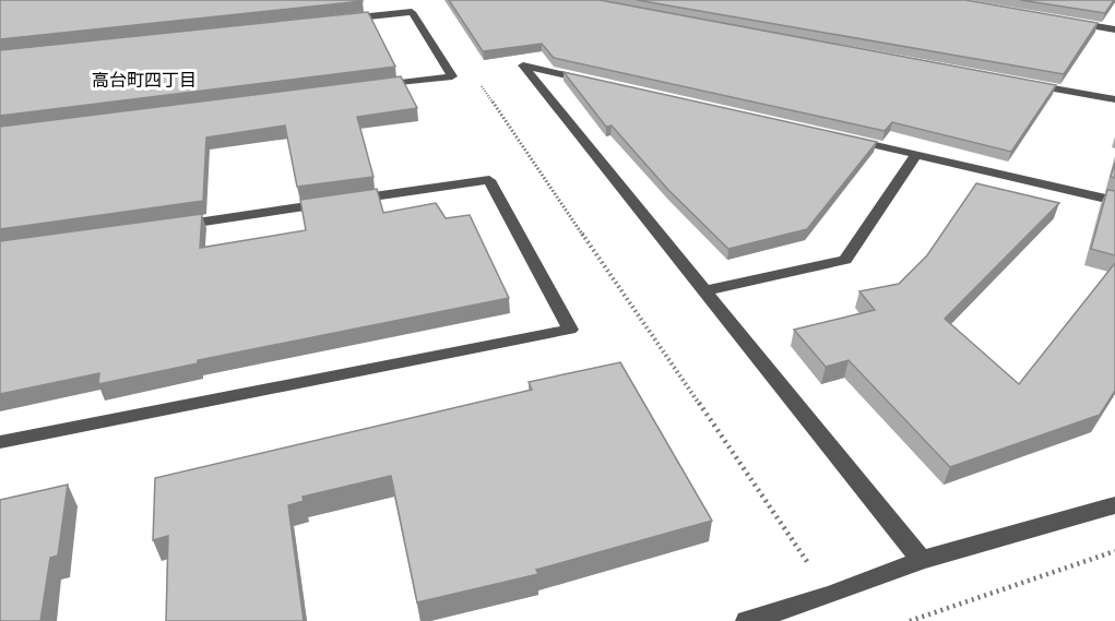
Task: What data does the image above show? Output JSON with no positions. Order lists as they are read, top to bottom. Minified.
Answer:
{"districts":["高台町四丁目"]}
